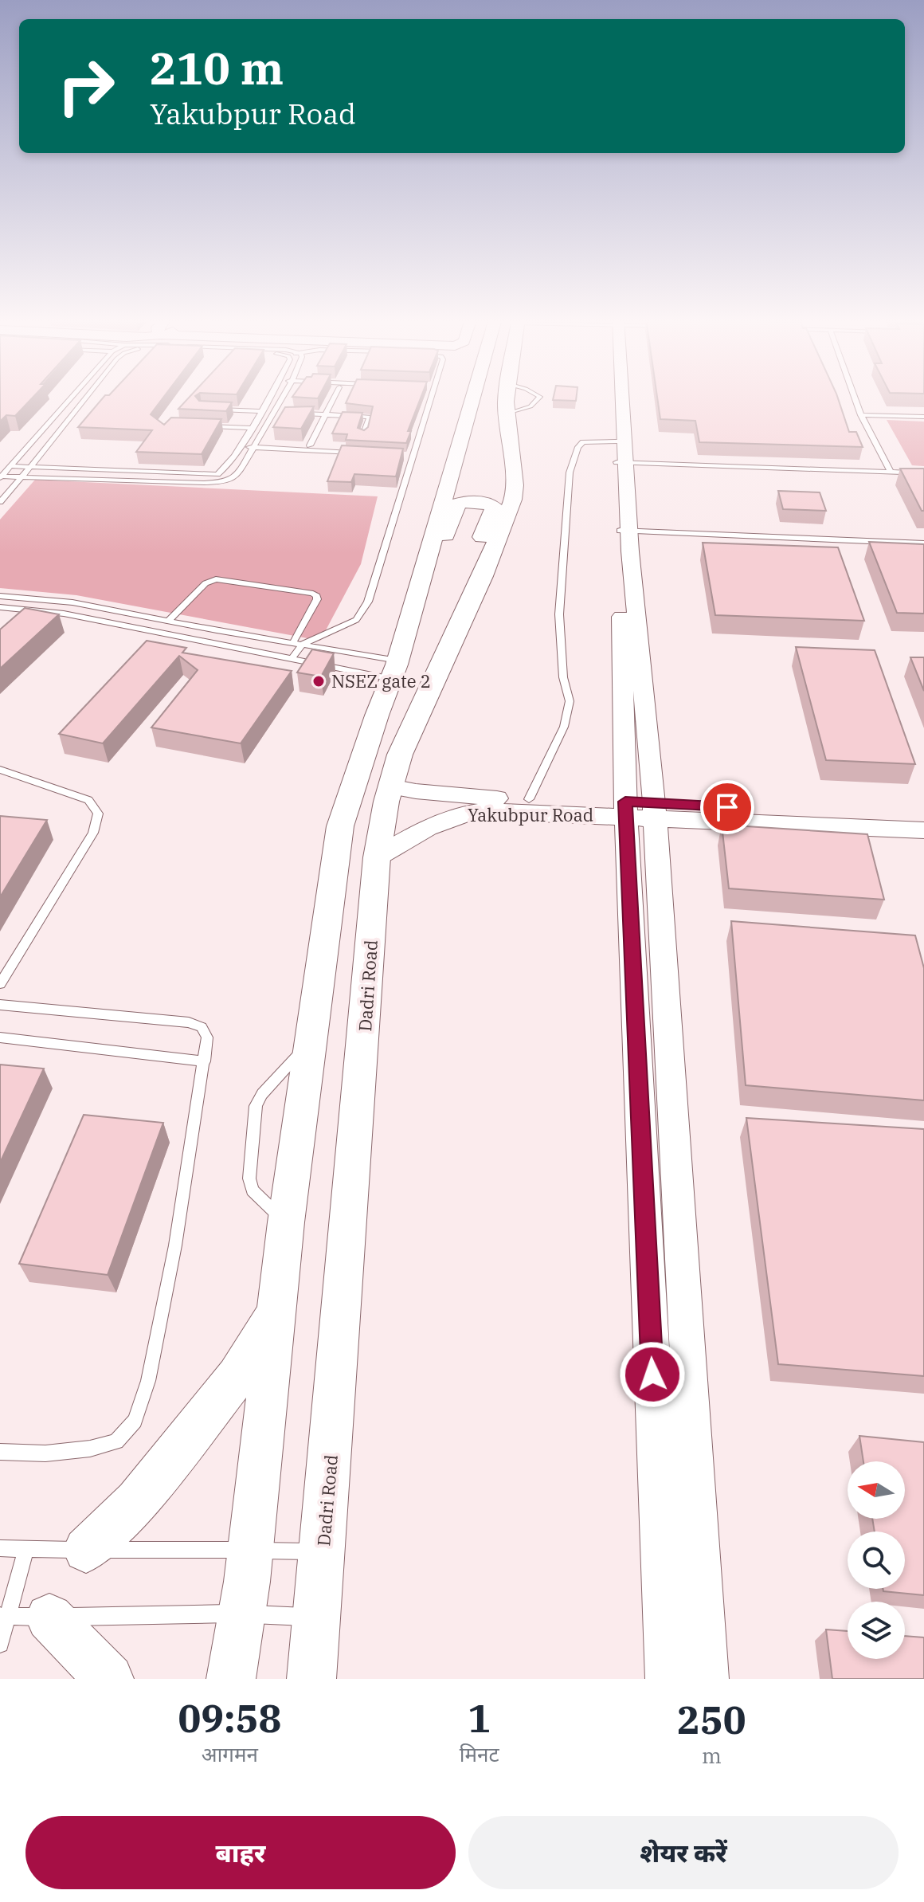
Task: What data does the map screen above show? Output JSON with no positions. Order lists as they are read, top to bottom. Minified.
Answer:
{"streets":{"main road":["Dadri Road"],"street":["Yakubpur Road"]},"crossings":[["Yakubpur Road","Dadri Road"]],"places":["NSEZ gate 2"],"north":"left","page":{"turn":["210 m","Yakubpur Road"],"eta":["09:58","आगमन","1","मिनट","250","m"],"buttons":["बाहर","शेयर करें"]}}
